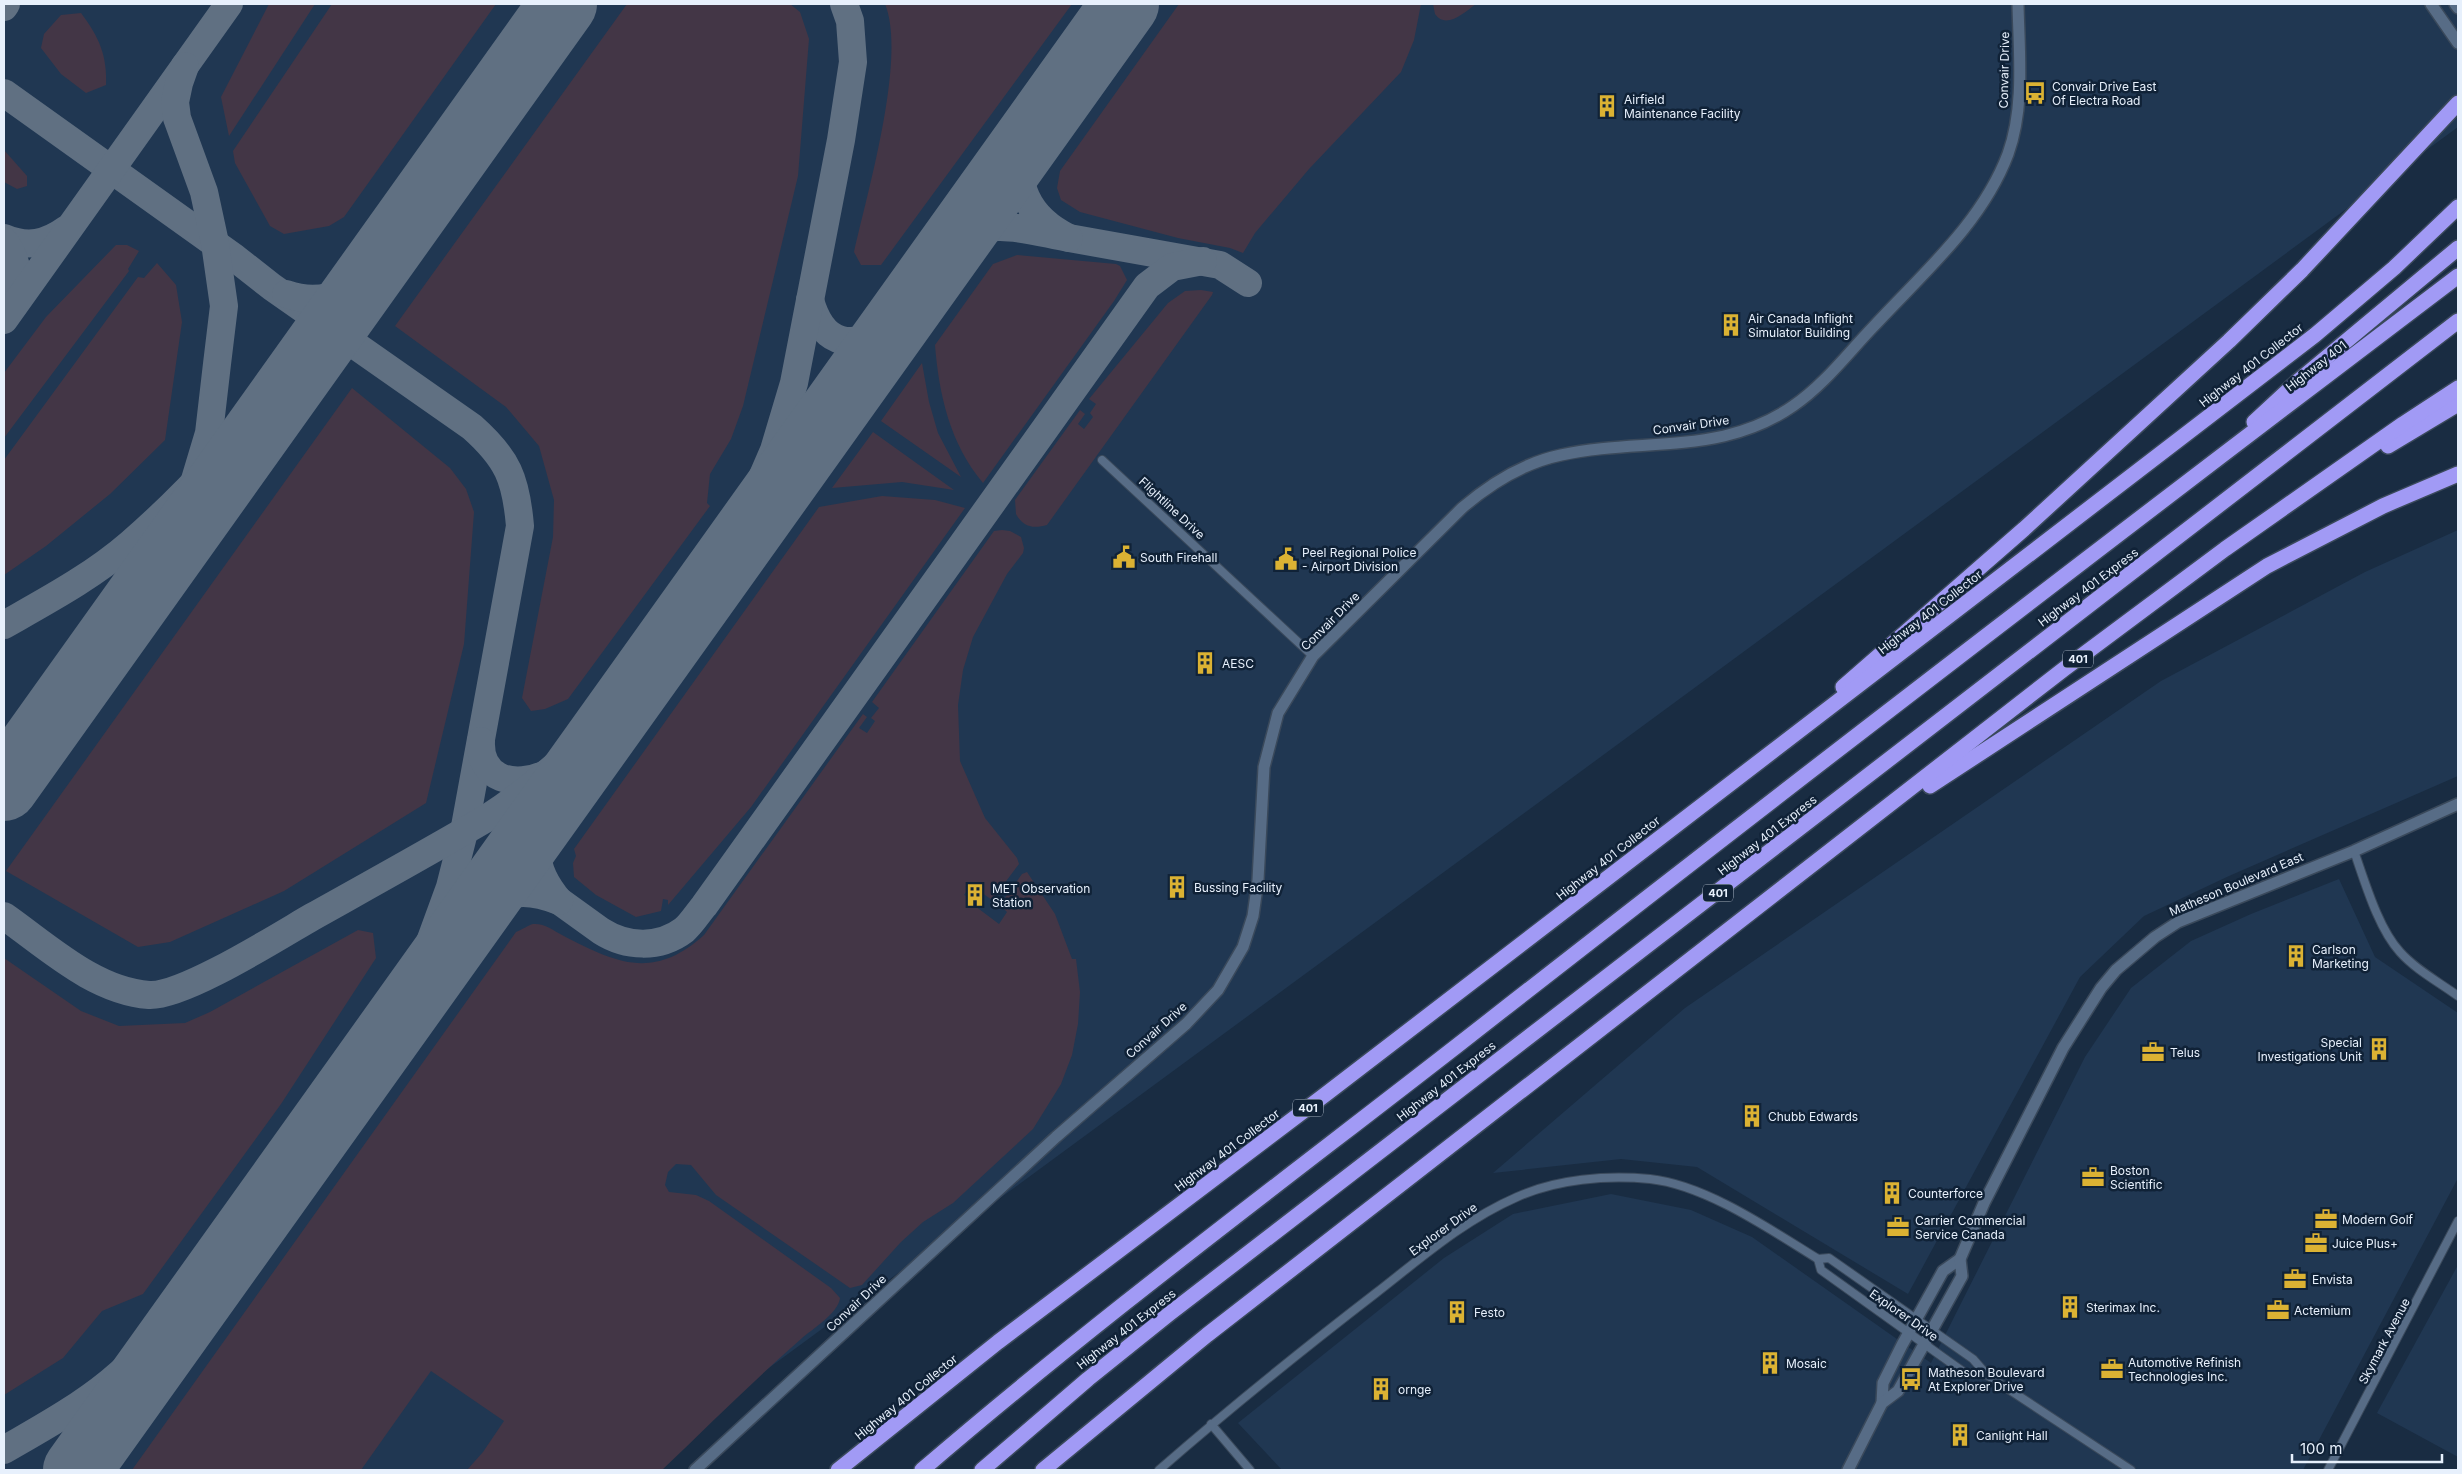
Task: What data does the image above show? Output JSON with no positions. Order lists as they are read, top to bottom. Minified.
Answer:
{"streets":{"highway":["Highway 401 Collector","Highway 401","Highway 401 Express","401"],"street":["Convair Drive","Flightline Drive","Matheson Boulevard East","Explorer Drive","Skymark Avenue"]},"crossings":[["Convair Drive","Flightline Drive"],["Highway 401","Highway 401 Express"],["Matheson Boulevard East","Explorer Drive"]],"places":{"bus stop":["Convair Drive East Of Electra Road","Matheson Boulevard At Explorer Drive"],"building":["Airfield Maintenance Facility","Air Canada Inflight Simulator Building","AESC","Bussing Facility","MET Observation Station","Carlson Marketing","Special Investigations Unit","Chubb Edwards","Counterforce","Sterimax Inc.","Festo","Mosaic","ornge","Canlight Hall"],"public building":["South Firehall","Peel Regional Police - Airport Division"],"office":["Telus","Boston Scientific","Modern Golf","Carrier Commercial Service Canada","Juice Plus+","Envista","Actemium","Automotive Refinish Technologies Inc."]},"scale_bar":"100 m"}
